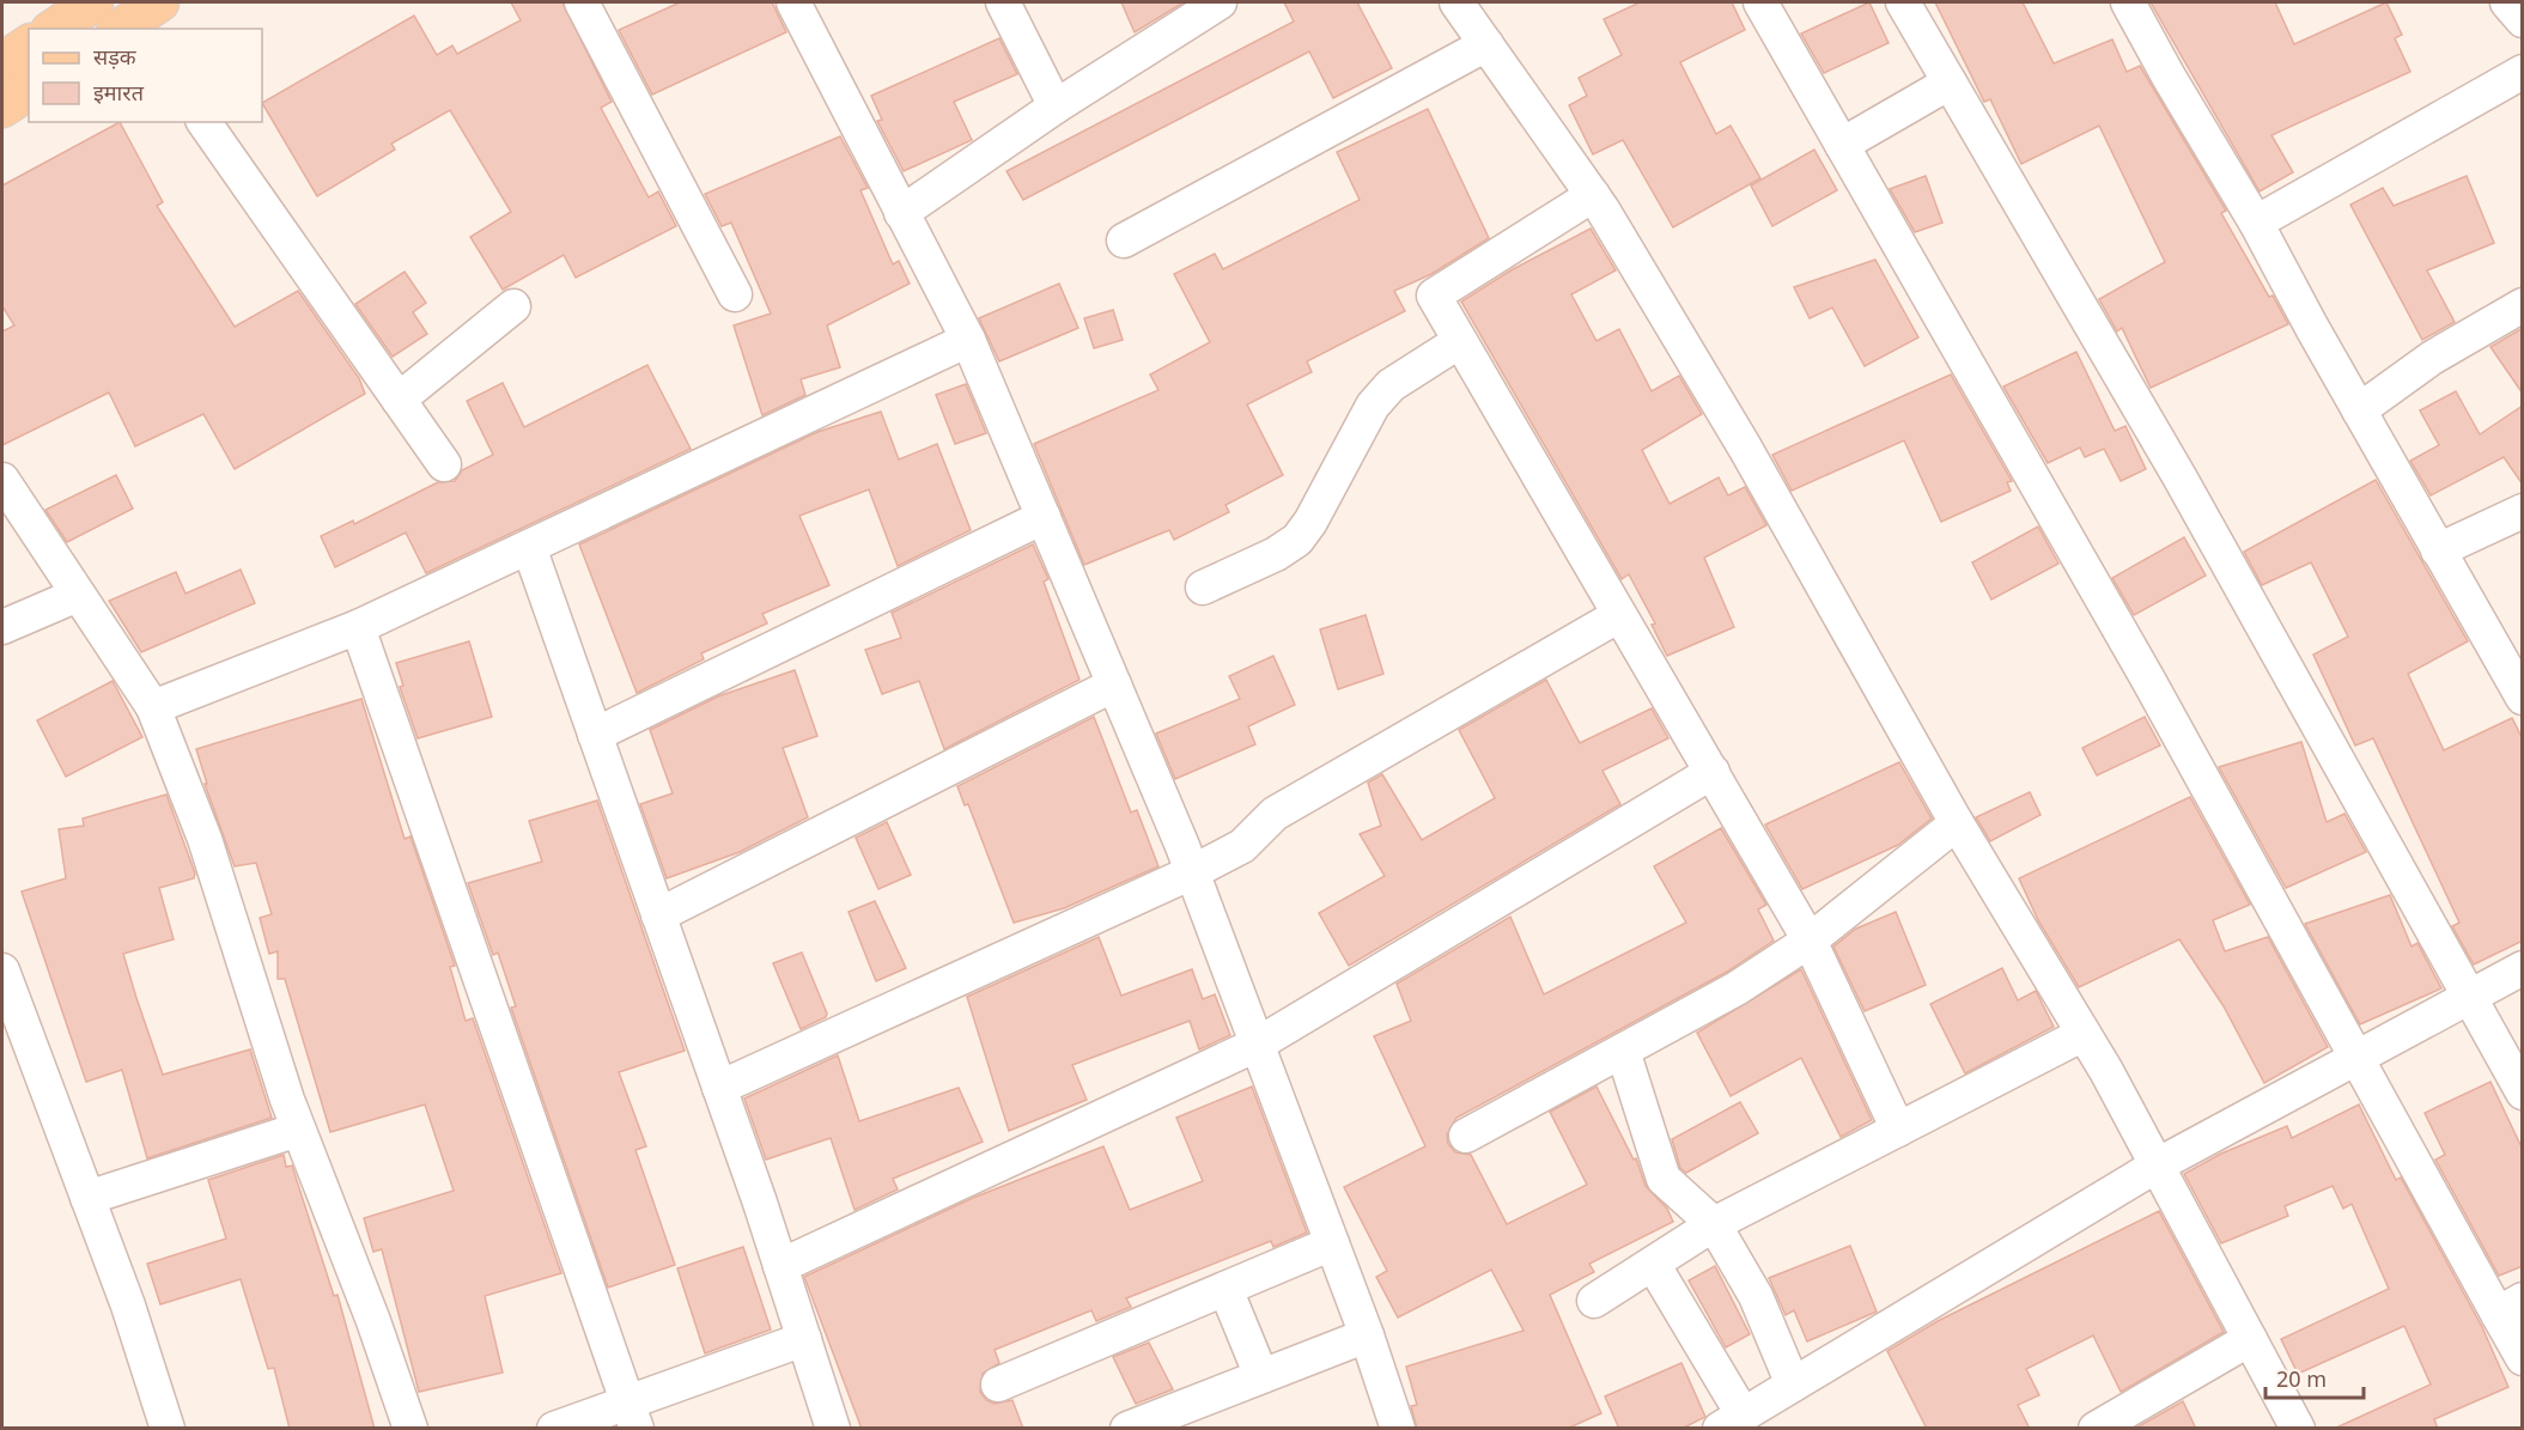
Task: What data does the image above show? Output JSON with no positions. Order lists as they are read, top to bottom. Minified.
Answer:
{"legend":["सड़क","इमारत"],"scale_bar":"20 m"}
